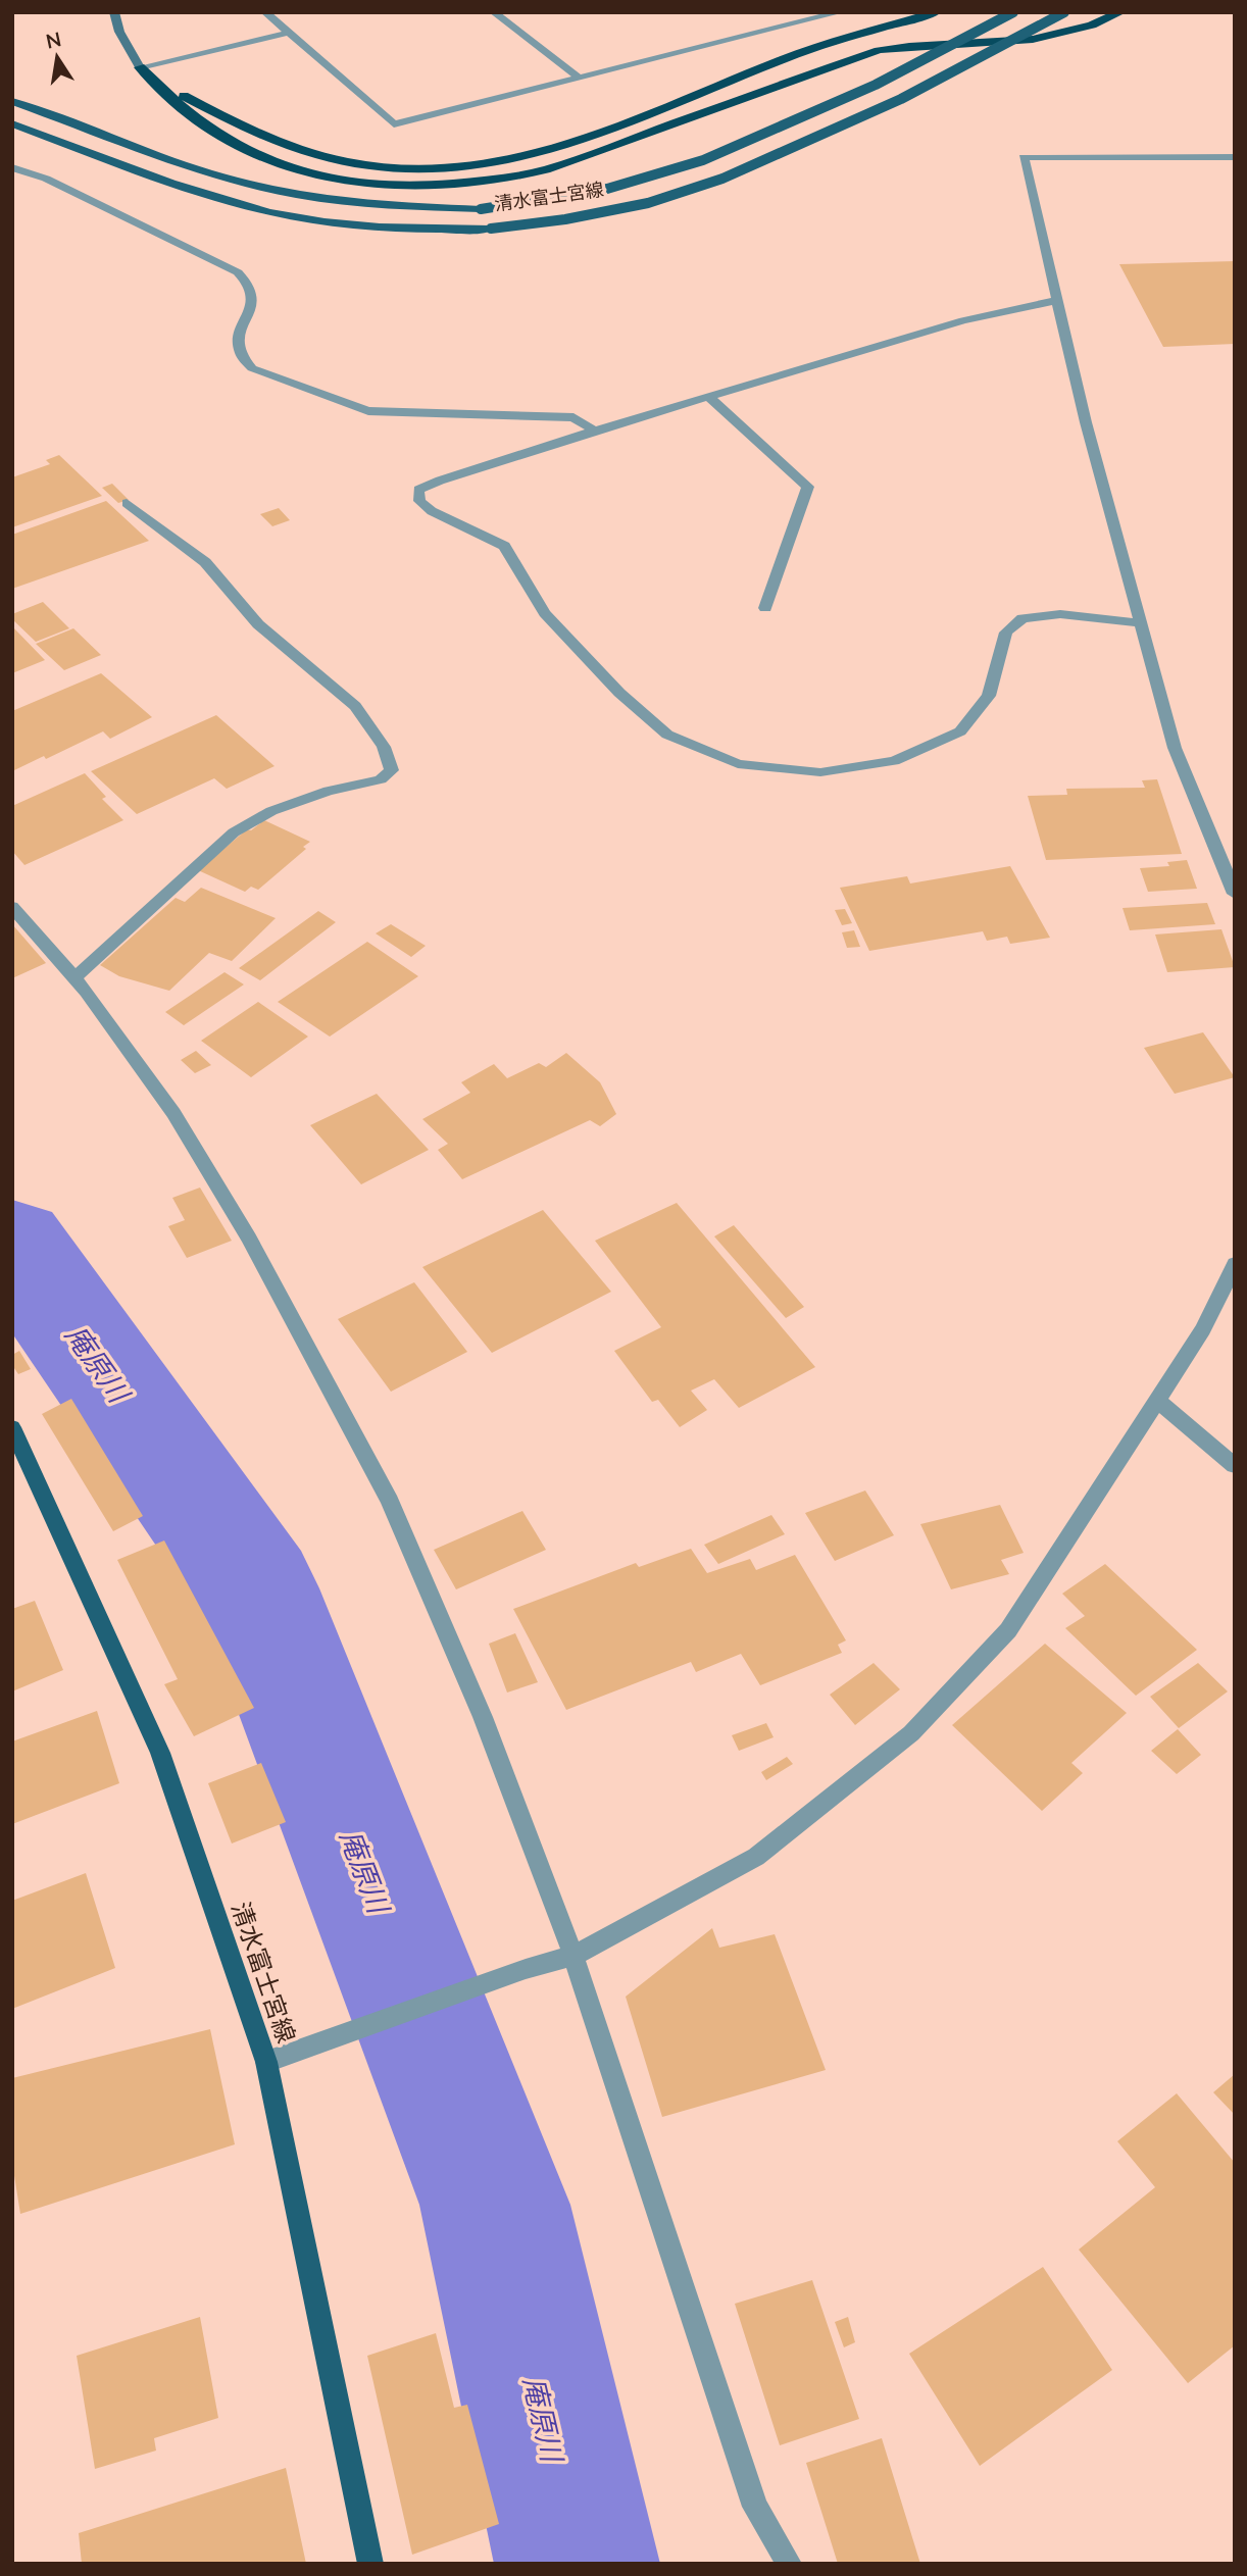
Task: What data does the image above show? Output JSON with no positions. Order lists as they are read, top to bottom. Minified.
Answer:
{"streets":{"main road":["清水富士宮線"]},"water":["庵原川"],"north":"top"}
